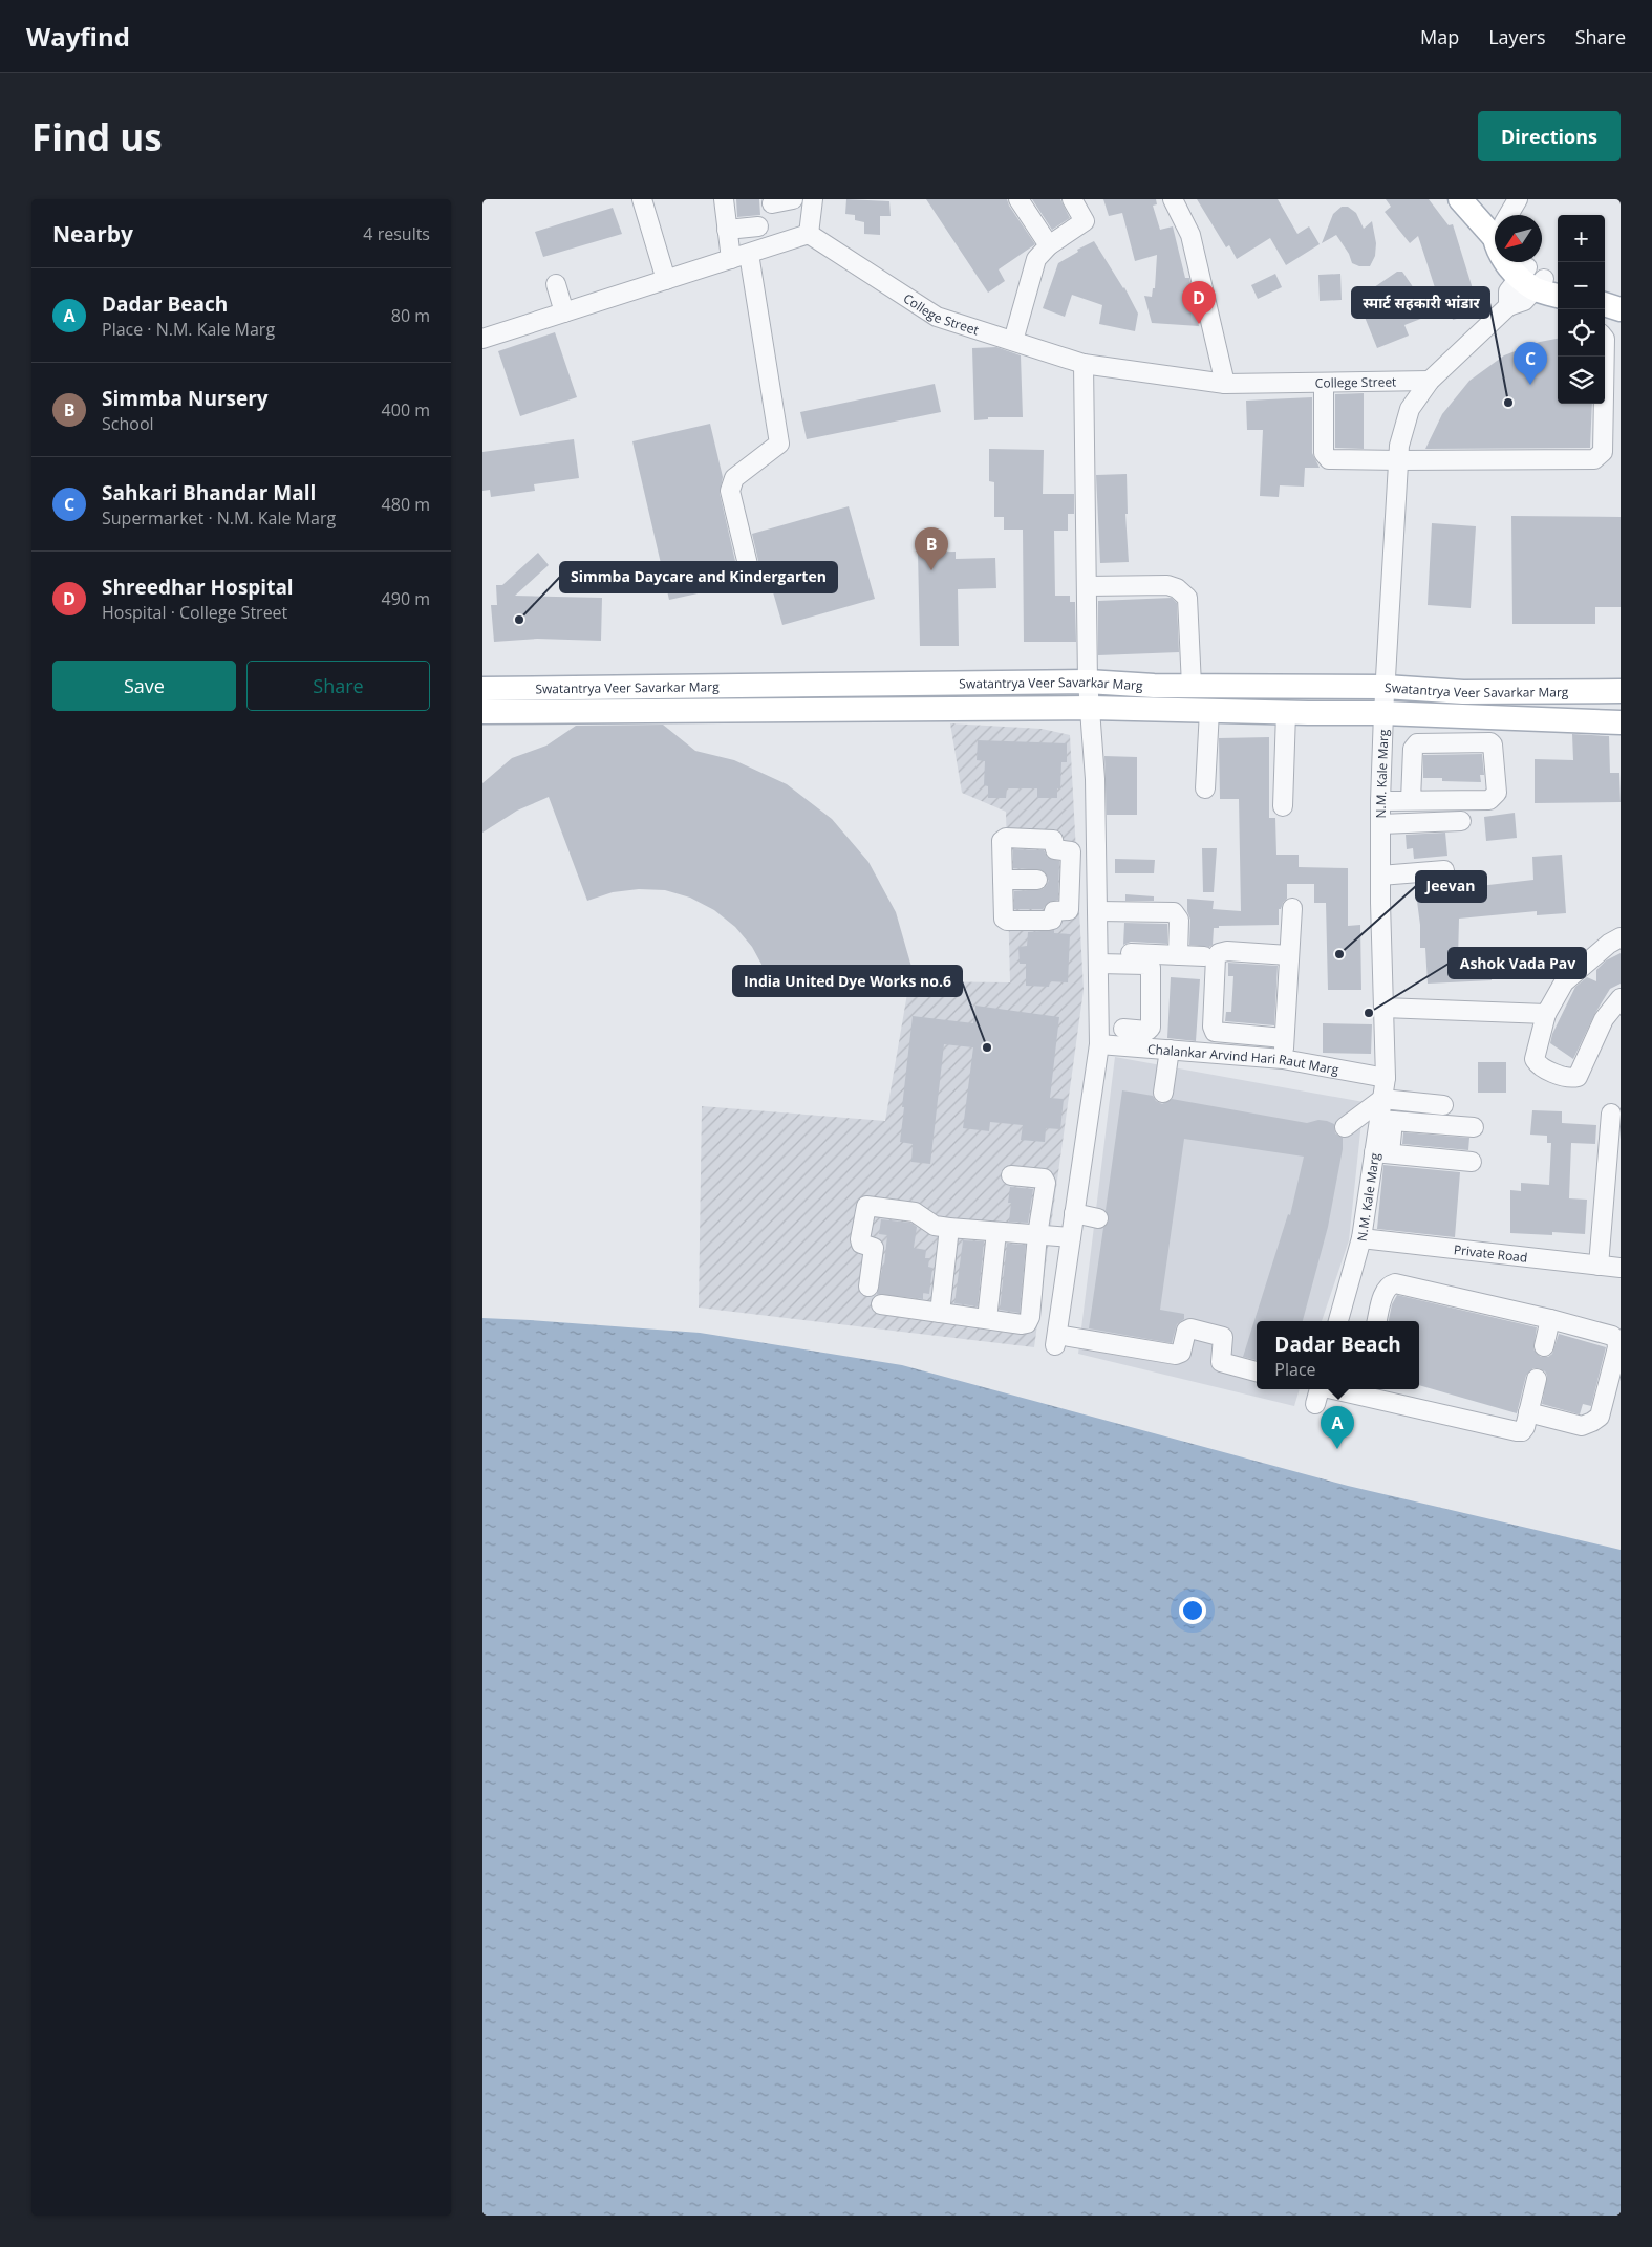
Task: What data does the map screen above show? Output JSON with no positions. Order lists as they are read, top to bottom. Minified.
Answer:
{"streets":{"main road":["Swatantrya Veer Savarkar Marg"],"street":["College Street","N.M. Kale Marg","Chalankar Arvind Hari Raut Marg","Private Road"]},"crossings":[["College Street","N.M. Kale Marg"],["Swatantrya Veer Savarkar Marg","N.M. Kale Marg"],["N.M. Kale Marg","Chalankar Arvind Hari Raut Marg"],["N.M. Kale Marg","Private Road"]],"places":["स्मार्ट सहकारी भांडार","Simmba Daycare and Kindergarten","Jeevan","Ashok Vada Pav","India United Dye Works no.6"],"north":"bottom left","page":{"header":"Wayfind","nav":["Map","Layers","Share"],"buttons":["Directions",["Save","Share"]],"title":"Find us","heading":["Nearby","4 results"],"map_buttons":["+","−"],"list":[{"mark":"A","name":"Dadar Beach","note":"Place · N.M. Kale Marg","value":"80 m"},{"mark":"B","name":"Simmba Nursery","note":"School","value":"400 m"},{"mark":"C","name":"Sahkari Bhandar Mall","note":"Supermarket · N.M. Kale Marg","value":"480 m"},{"mark":"D","name":"Shreedhar Hospital","note":"Hospital · College Street","value":"490 m"}],"pins":["D","C","B","A"],"popup":["Dadar Beach","Place"]}}
